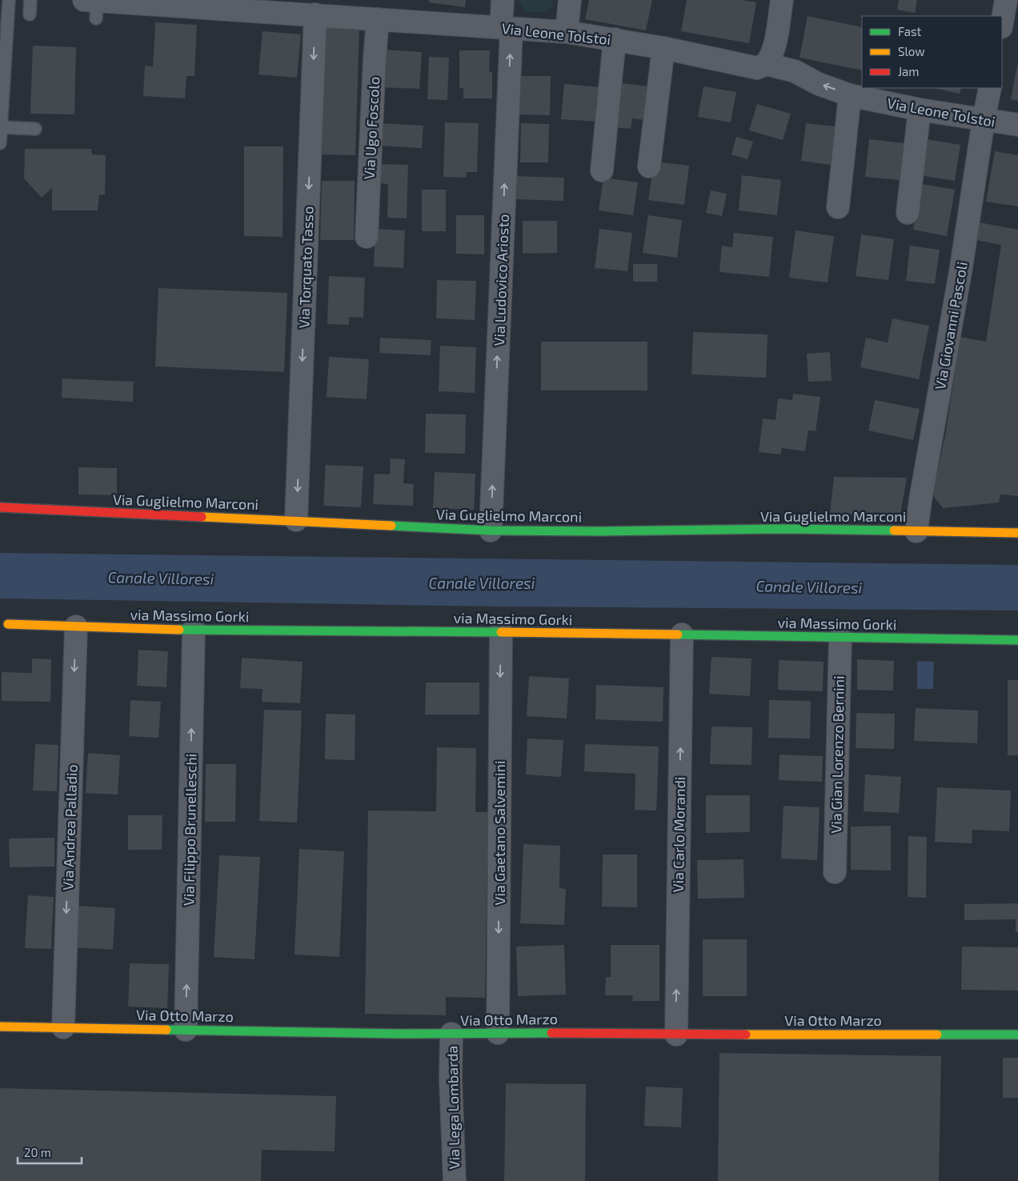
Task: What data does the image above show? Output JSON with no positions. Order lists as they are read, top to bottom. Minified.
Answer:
{"streets":{"street":["Via Leone Tolstoi","Via Ugo Foscolo","Via Torquato Tasso","Via Ludovico Ariosto","Via Giovanni Pascoli","Via Guglielmo Marconi","via Massimo Gorki","Via Gian Lorenzo Bernini","Via Andrea Palladio","Via Filippo Brunelleschi","Via Gaetano Salvemini","Via Carlo Morandi","Via Otto Marzo","Via Lega Lombarda"]},"crossings":[["Via Leone Tolstoi","Via Ugo Foscolo"],["Via Leone Tolstoi","Via Torquato Tasso"],["Via Leone Tolstoi","Via Ludovico Ariosto"],["Via Leone Tolstoi","Via Giovanni Pascoli"],["Via Torquato Tasso","Via Guglielmo Marconi"],["Via Ludovico Ariosto","Via Guglielmo Marconi"],["Via Giovanni Pascoli","Via Guglielmo Marconi"],["via Massimo Gorki","Via Gian Lorenzo Bernini"],["via Massimo Gorki","Via Andrea Palladio"],["via Massimo Gorki","Via Filippo Brunelleschi"],["via Massimo Gorki","Via Gaetano Salvemini"],["via Massimo Gorki","Via Carlo Morandi"],["Via Andrea Palladio","Via Otto Marzo"],["Via Filippo Brunelleschi","Via Otto Marzo"],["Via Gaetano Salvemini","Via Otto Marzo"],["Via Carlo Morandi","Via Otto Marzo"],["Via Otto Marzo","Via Lega Lombarda"]],"one_way":["Via Torquato Tasso","Via Andrea Palladio","Via Filippo Brunelleschi","Via Gaetano Salvemini","Via Carlo Morandi"],"water":["Canale Villoresi"],"legend":["Fast","Slow","Jam"],"scale_bar":"20 m"}
